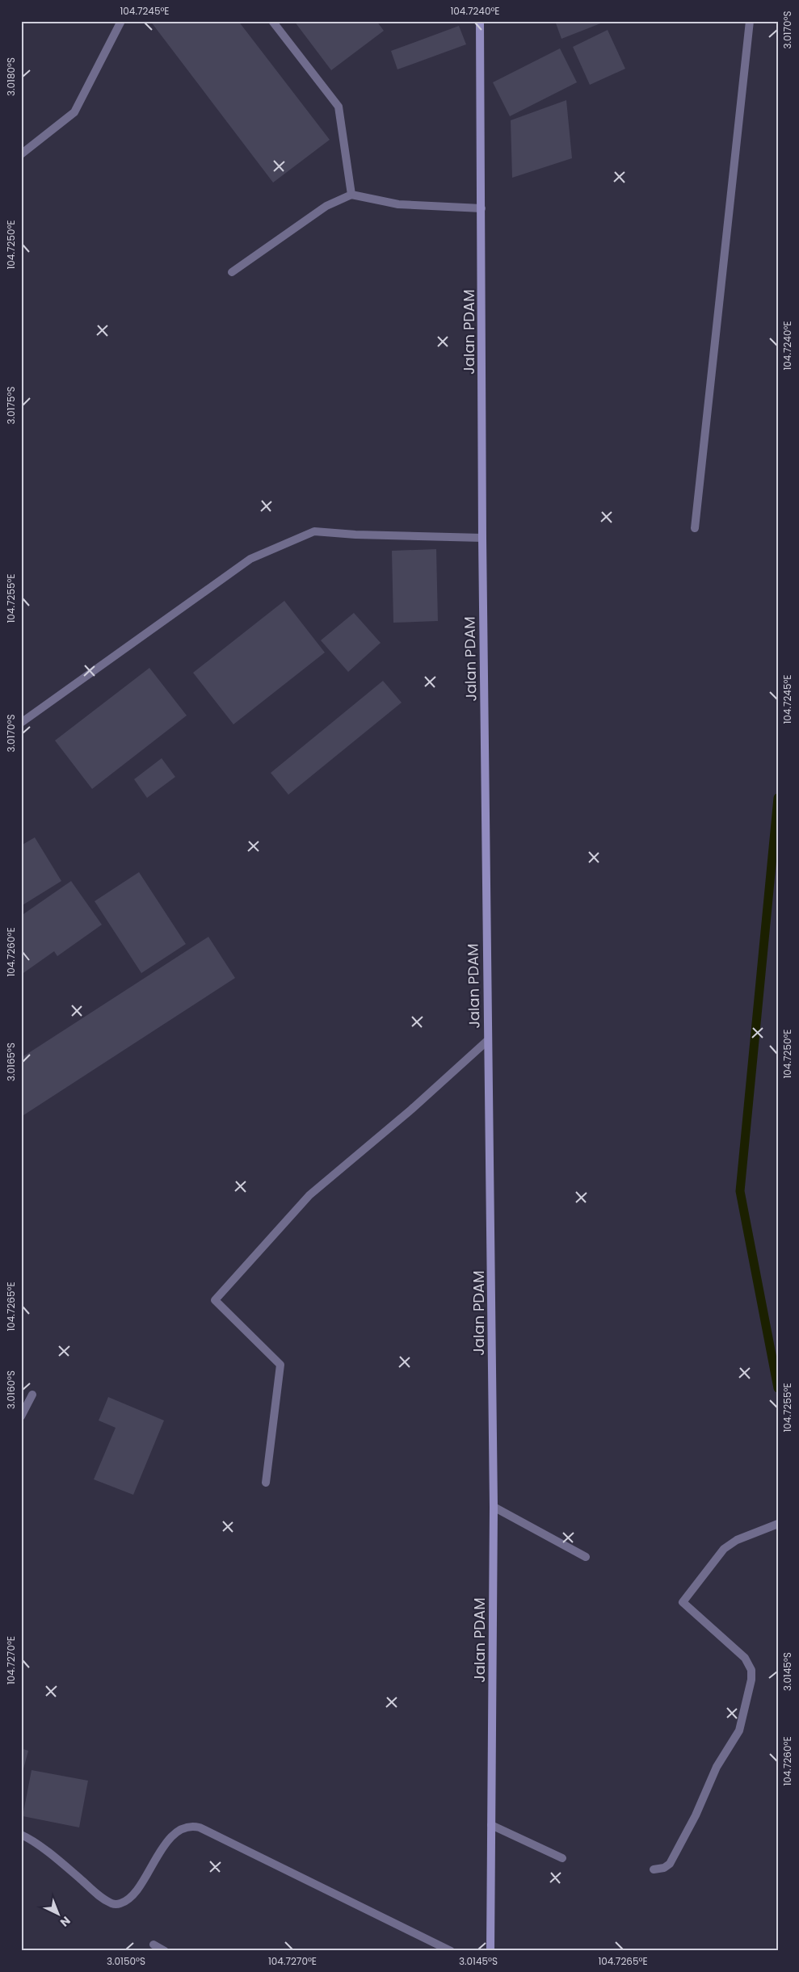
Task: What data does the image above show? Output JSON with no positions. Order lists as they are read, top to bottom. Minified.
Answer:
{"streets":{"street":["Jalan PDAM"]},"north":"bottom right","coordinates":["104.7245°E","104.7240°E","3.0170°S","3.0180°S","104.7250°E","3.0175°S","104.7255°E","104.7260°E","3.0165°S","104.7265°E","3.0160°S","104.7270°E","3.0145°S","3.0150°S"]}
